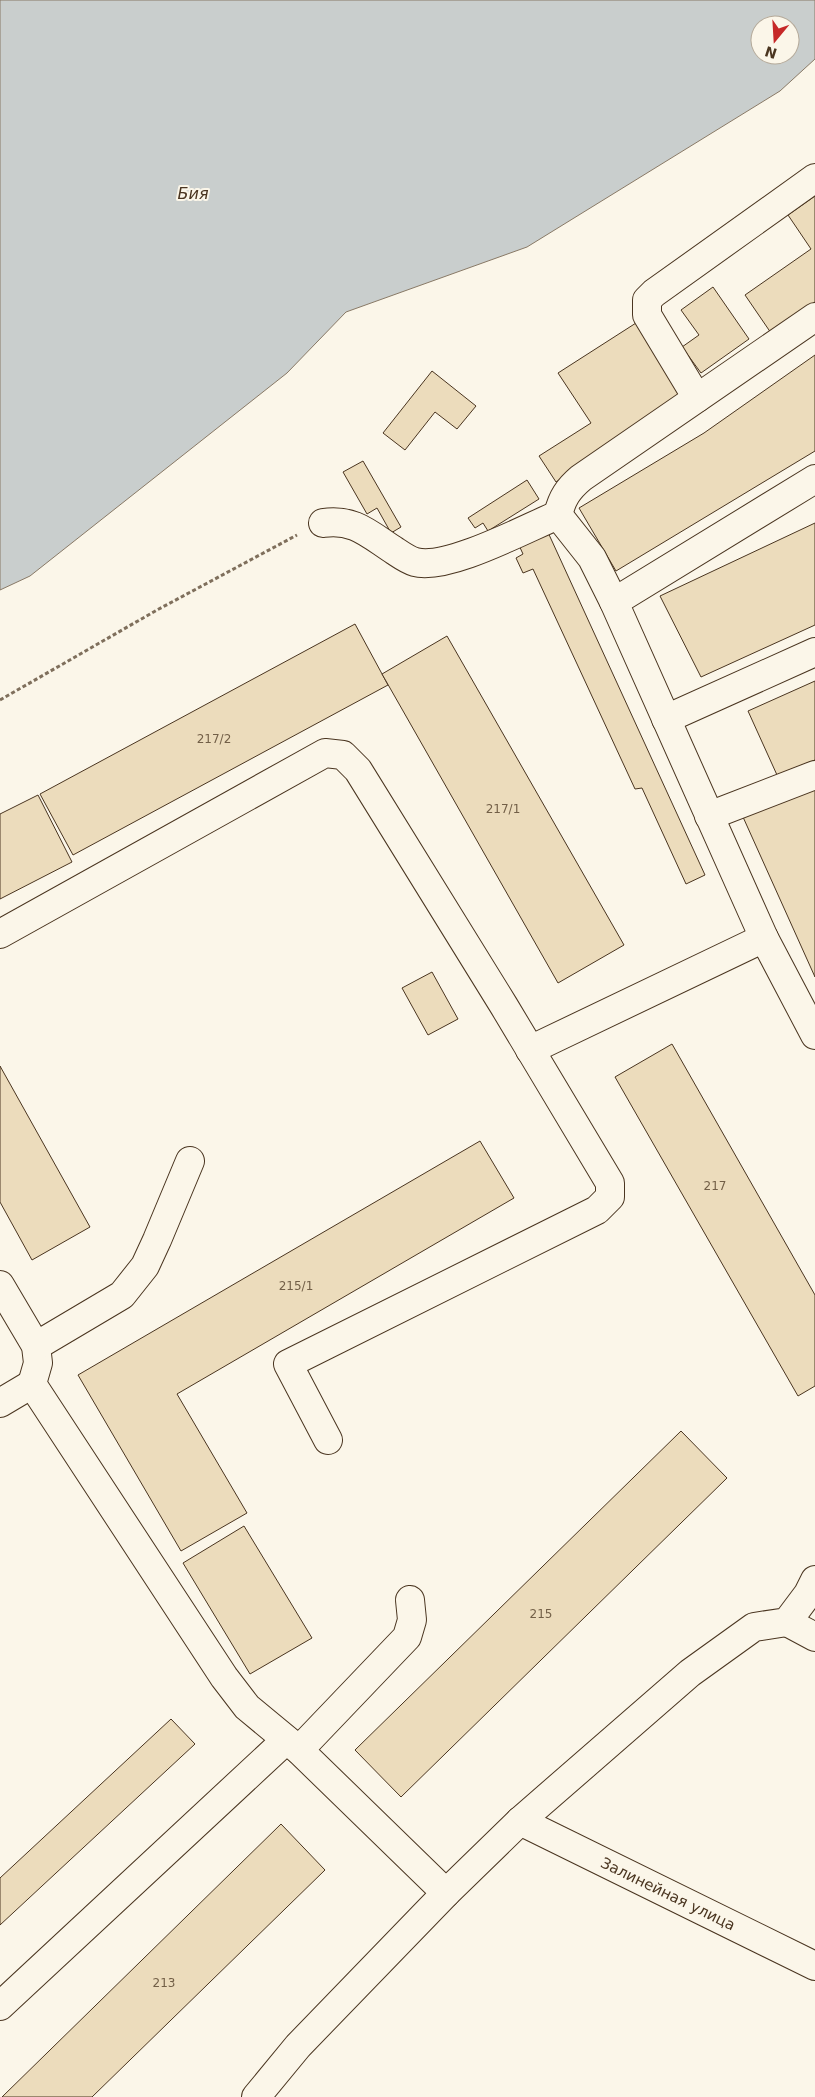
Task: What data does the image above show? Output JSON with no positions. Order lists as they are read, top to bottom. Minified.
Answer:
{"streets":{"street":["Залинейная улица"]},"water":["Бия"],"house_numbers":["217/2","217/1","217","215/1","215","213"],"north":"bottom"}
